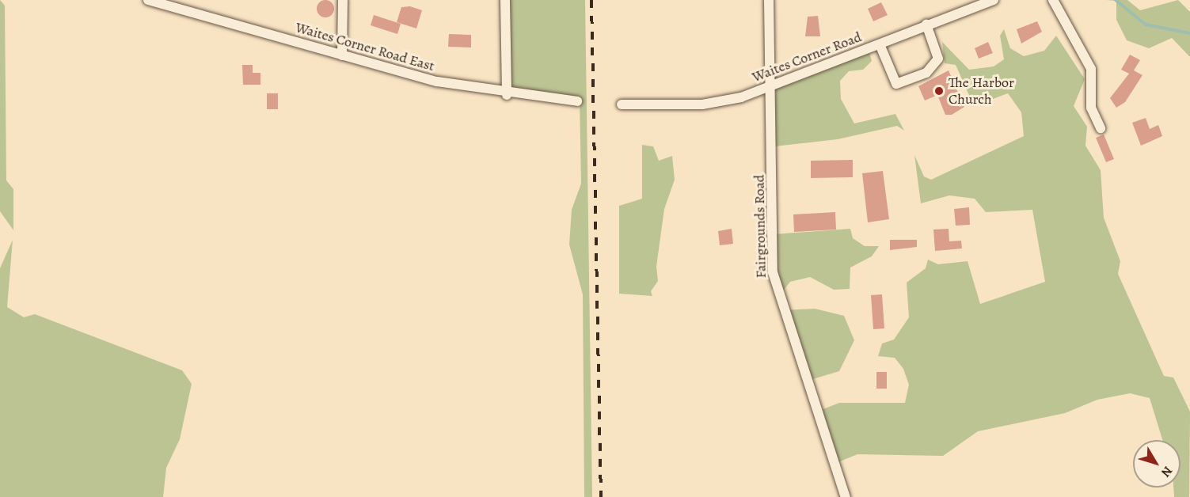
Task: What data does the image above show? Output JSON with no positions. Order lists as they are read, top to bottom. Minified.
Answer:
{"streets":{"street":["Waites Corner Road East","Waites Corner Road","Fairgrounds Road"]},"crossings":[["Waites Corner Road","Fairgrounds Road"]],"places":["The Harbor Church"],"north":"bottom right"}
